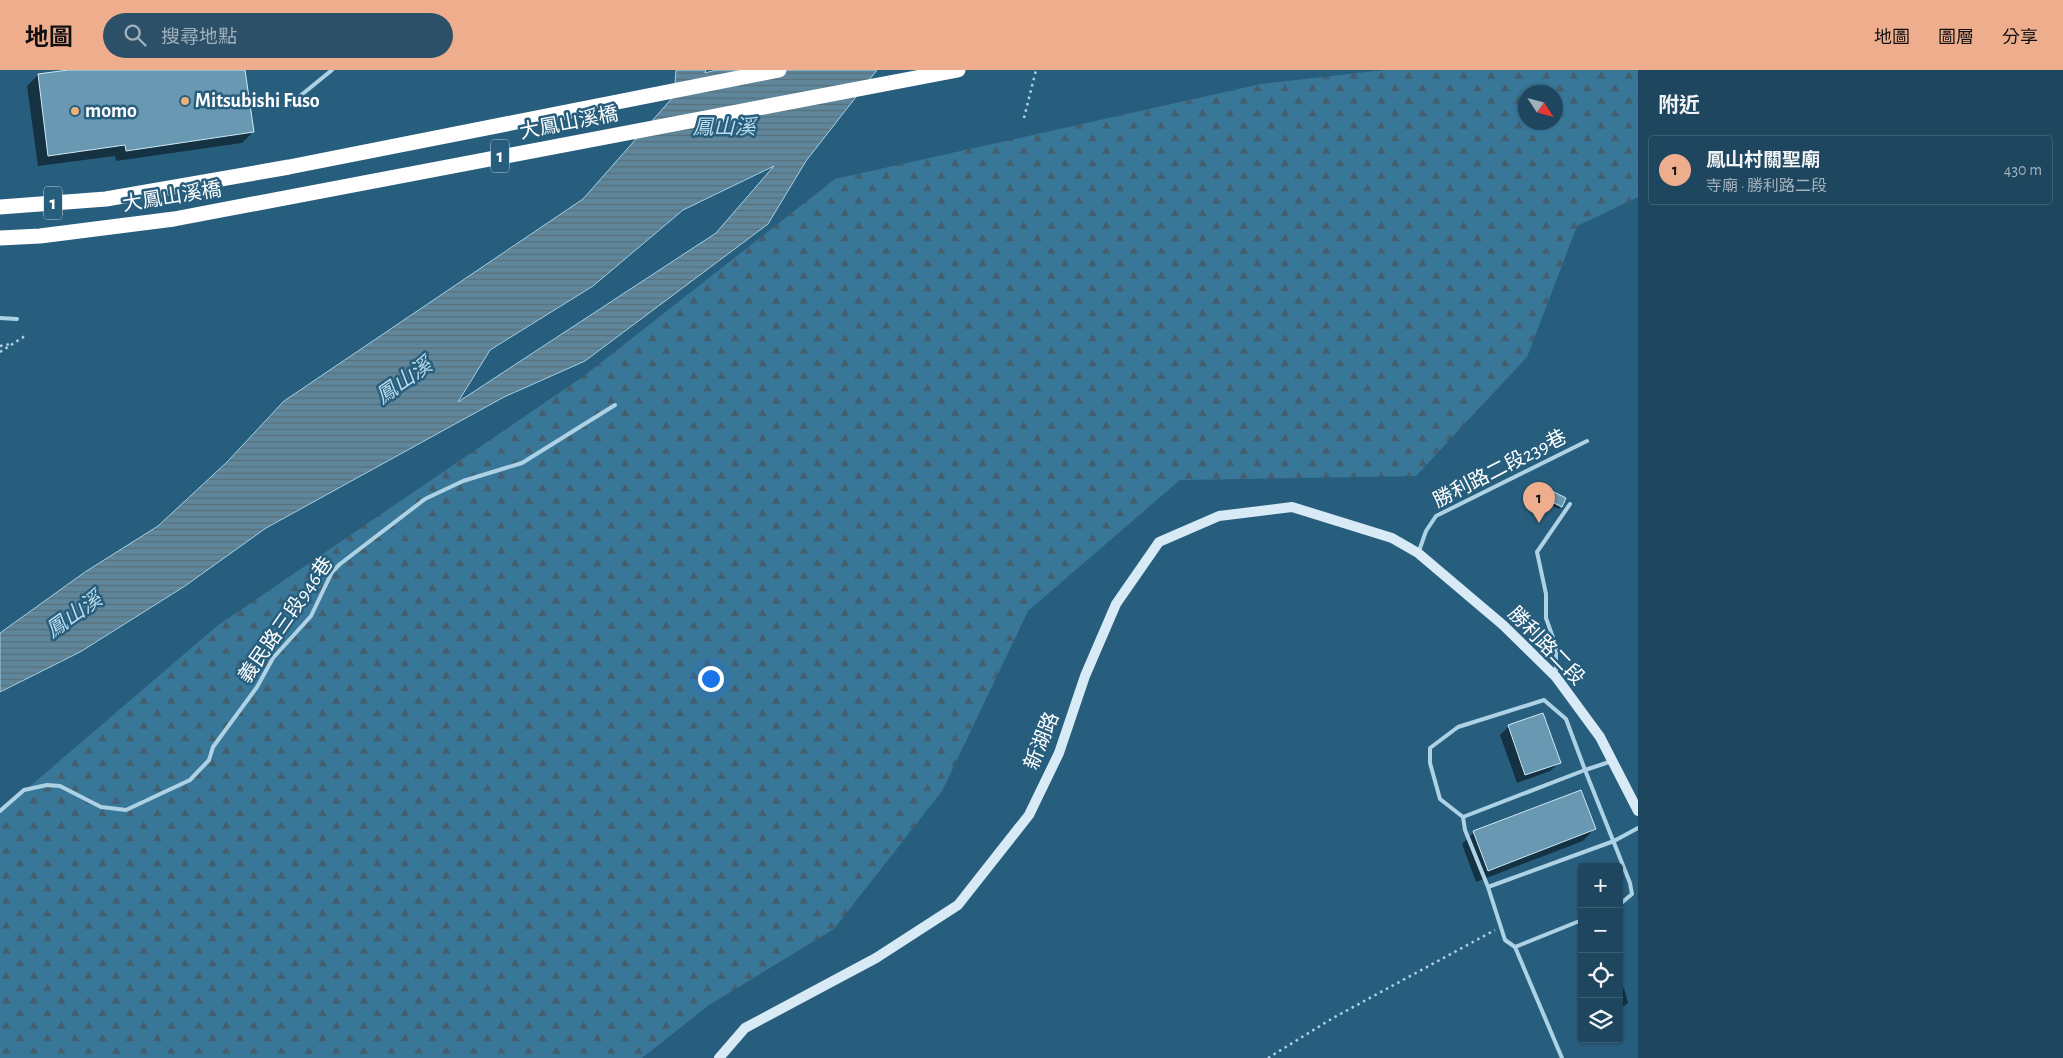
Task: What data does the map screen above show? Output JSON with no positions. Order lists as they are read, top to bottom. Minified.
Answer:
{"streets":{"highway":["大鳳山溪橋","1"],"main road":["勝利路二段","新湖路"],"lane":["勝利路二段239巷","義民路三段946巷"]},"crossings":[["勝利路二段239巷","勝利路二段"],["勝利路二段","新湖路"]],"water":["鳳山溪"],"places":["Mitsubishi Fuso","momo"],"north":"bottom right","page":{"header":"地圖","search":"搜尋地點","nav":["地圖","圖層","分享"],"heading":"附近","list":[{"mark":"1","name":"鳳山村關聖廟","note":"寺廟 · 勝利路二段","value":"430 m"}],"pins":"1","map_buttons":["+","−"]}}
